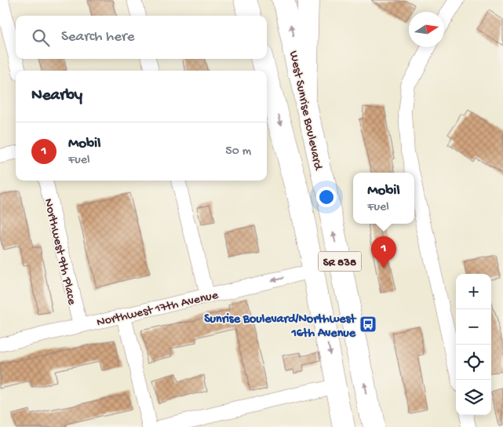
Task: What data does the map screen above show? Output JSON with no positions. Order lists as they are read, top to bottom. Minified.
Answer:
{"streets":{"main road":["West Sunrise Boulevard","SR 838"],"street":["Northwest 9th Place","Northwest 17th Avenue"]},"crossings":[["Northwest 9th Place","Northwest 17th Avenue"],["SR 838","Northwest 17th Avenue"]],"places":{"bus stop":["Sunrise Boulevard/Northwest 16th Avenue"]},"north":"right","page":{"search":"Search here","heading":"Nearby","list":[{"mark":"1","name":"Mobil","note":"Fuel","value":"50 m"}],"popup":["Mobil","Fuel"],"pins":"1","map_buttons":["+","−"]}}
